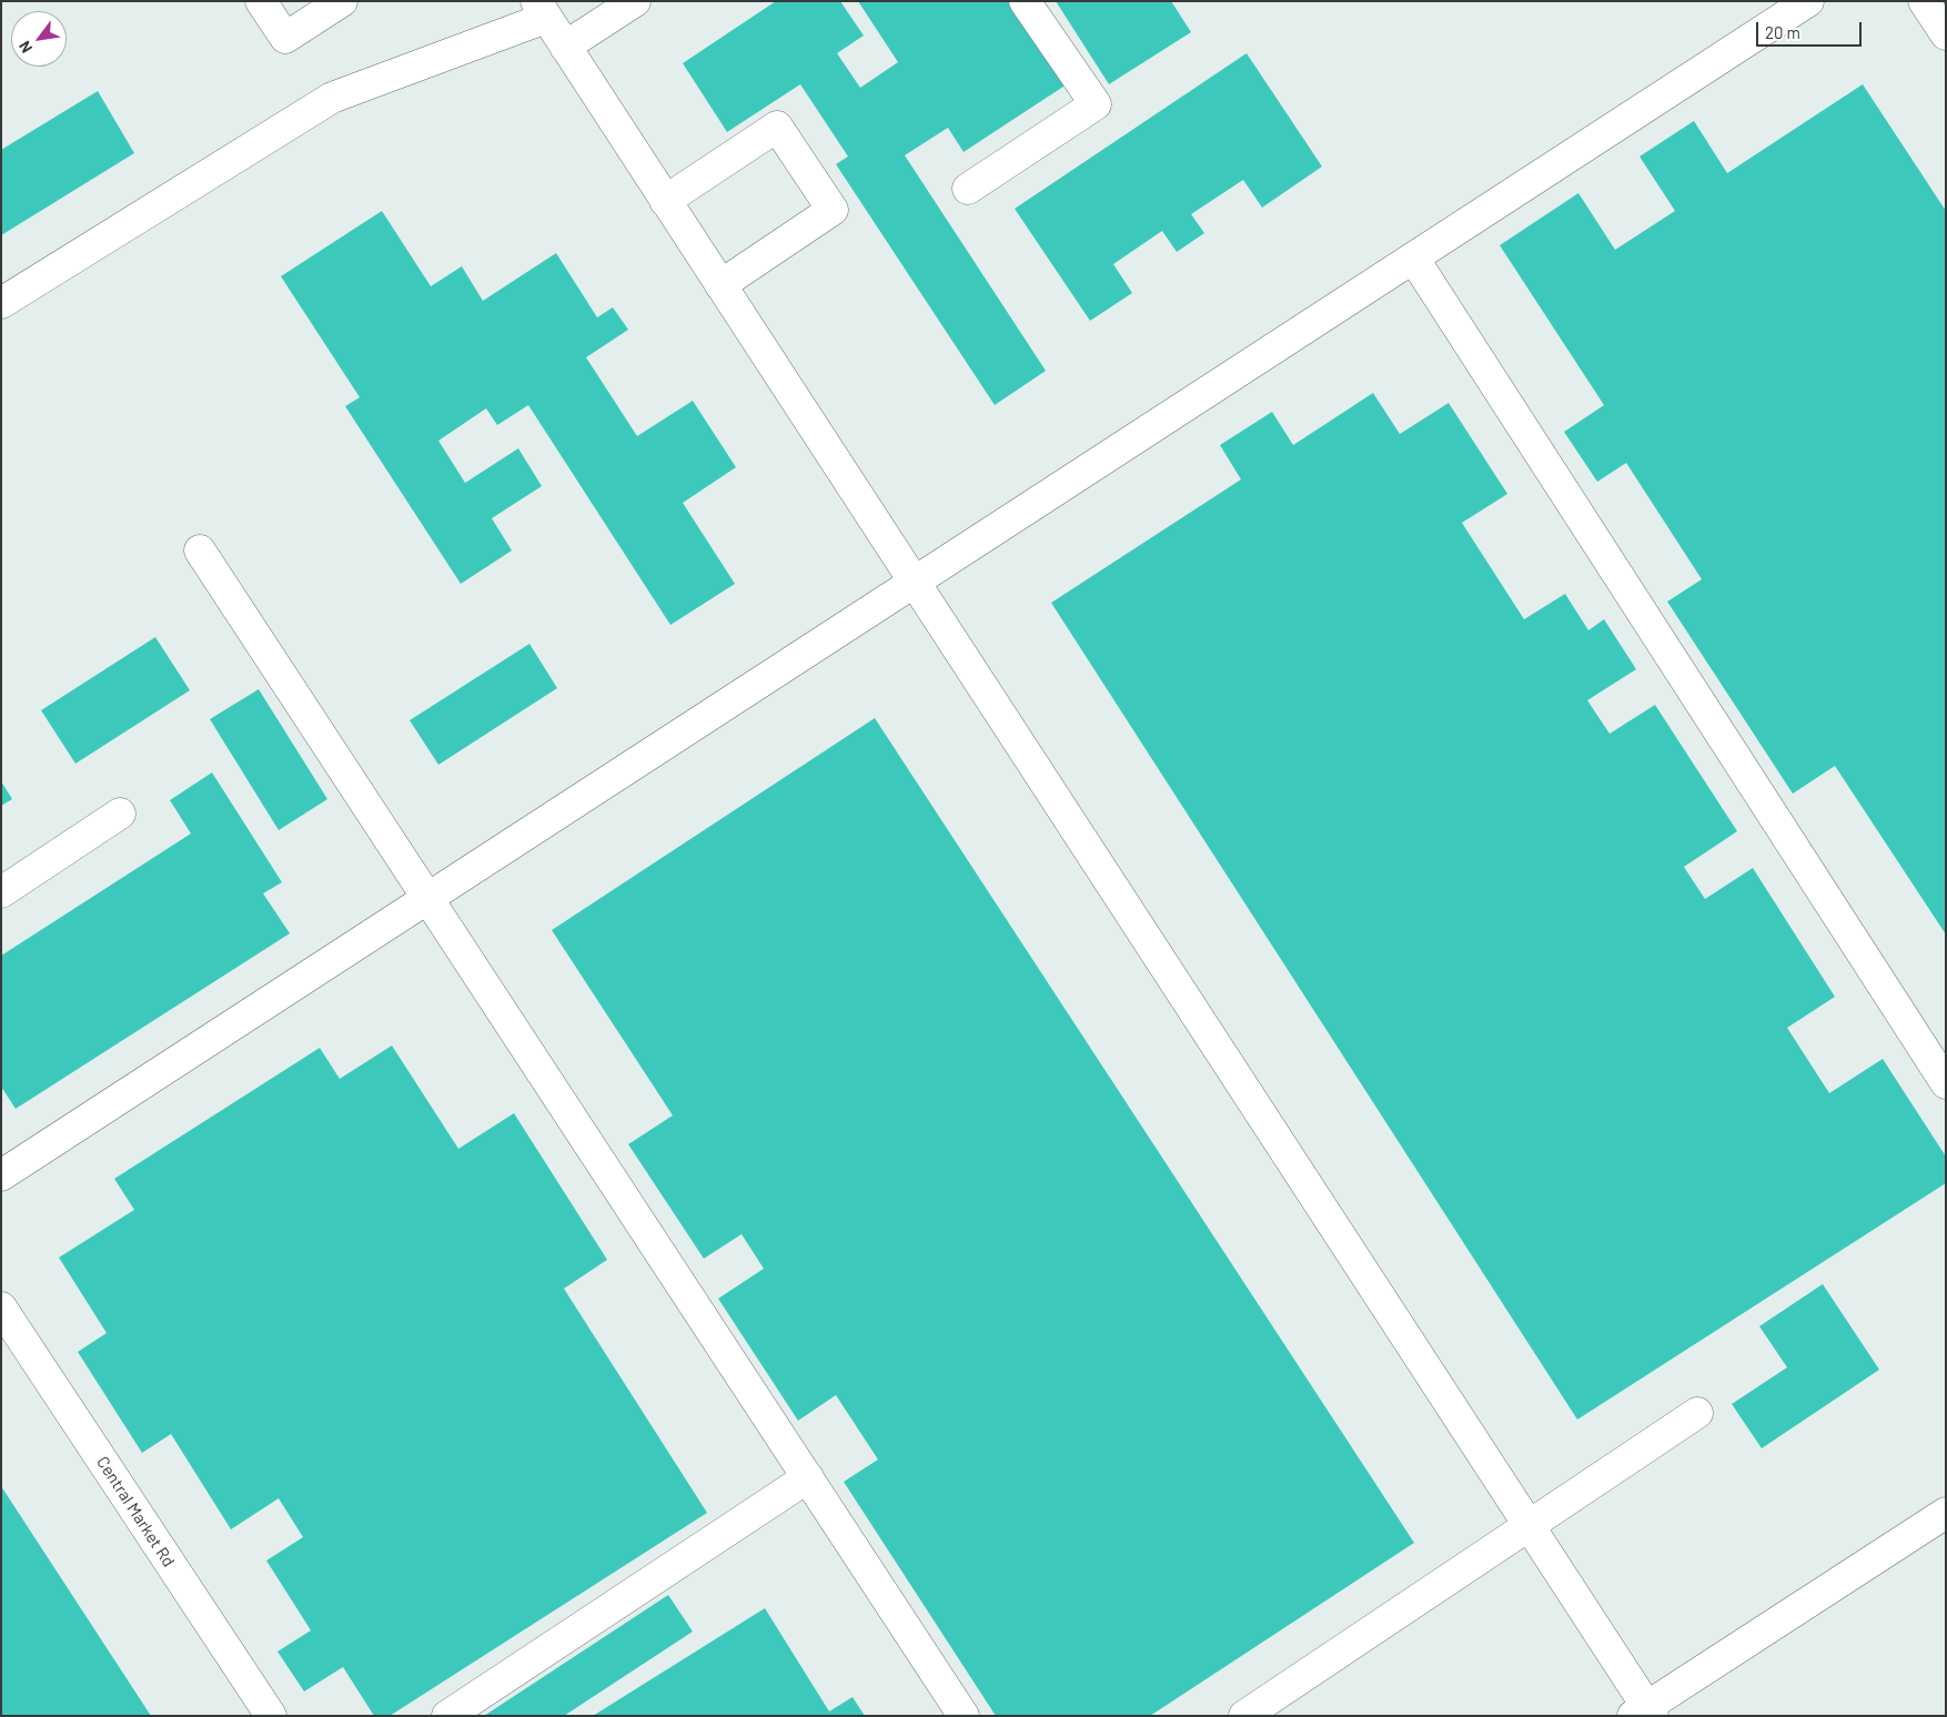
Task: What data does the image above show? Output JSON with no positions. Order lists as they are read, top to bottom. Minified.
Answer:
{"streets":{"street":["Central Market Rd"]},"scale_bar":"20 m","north":"bottom left"}
